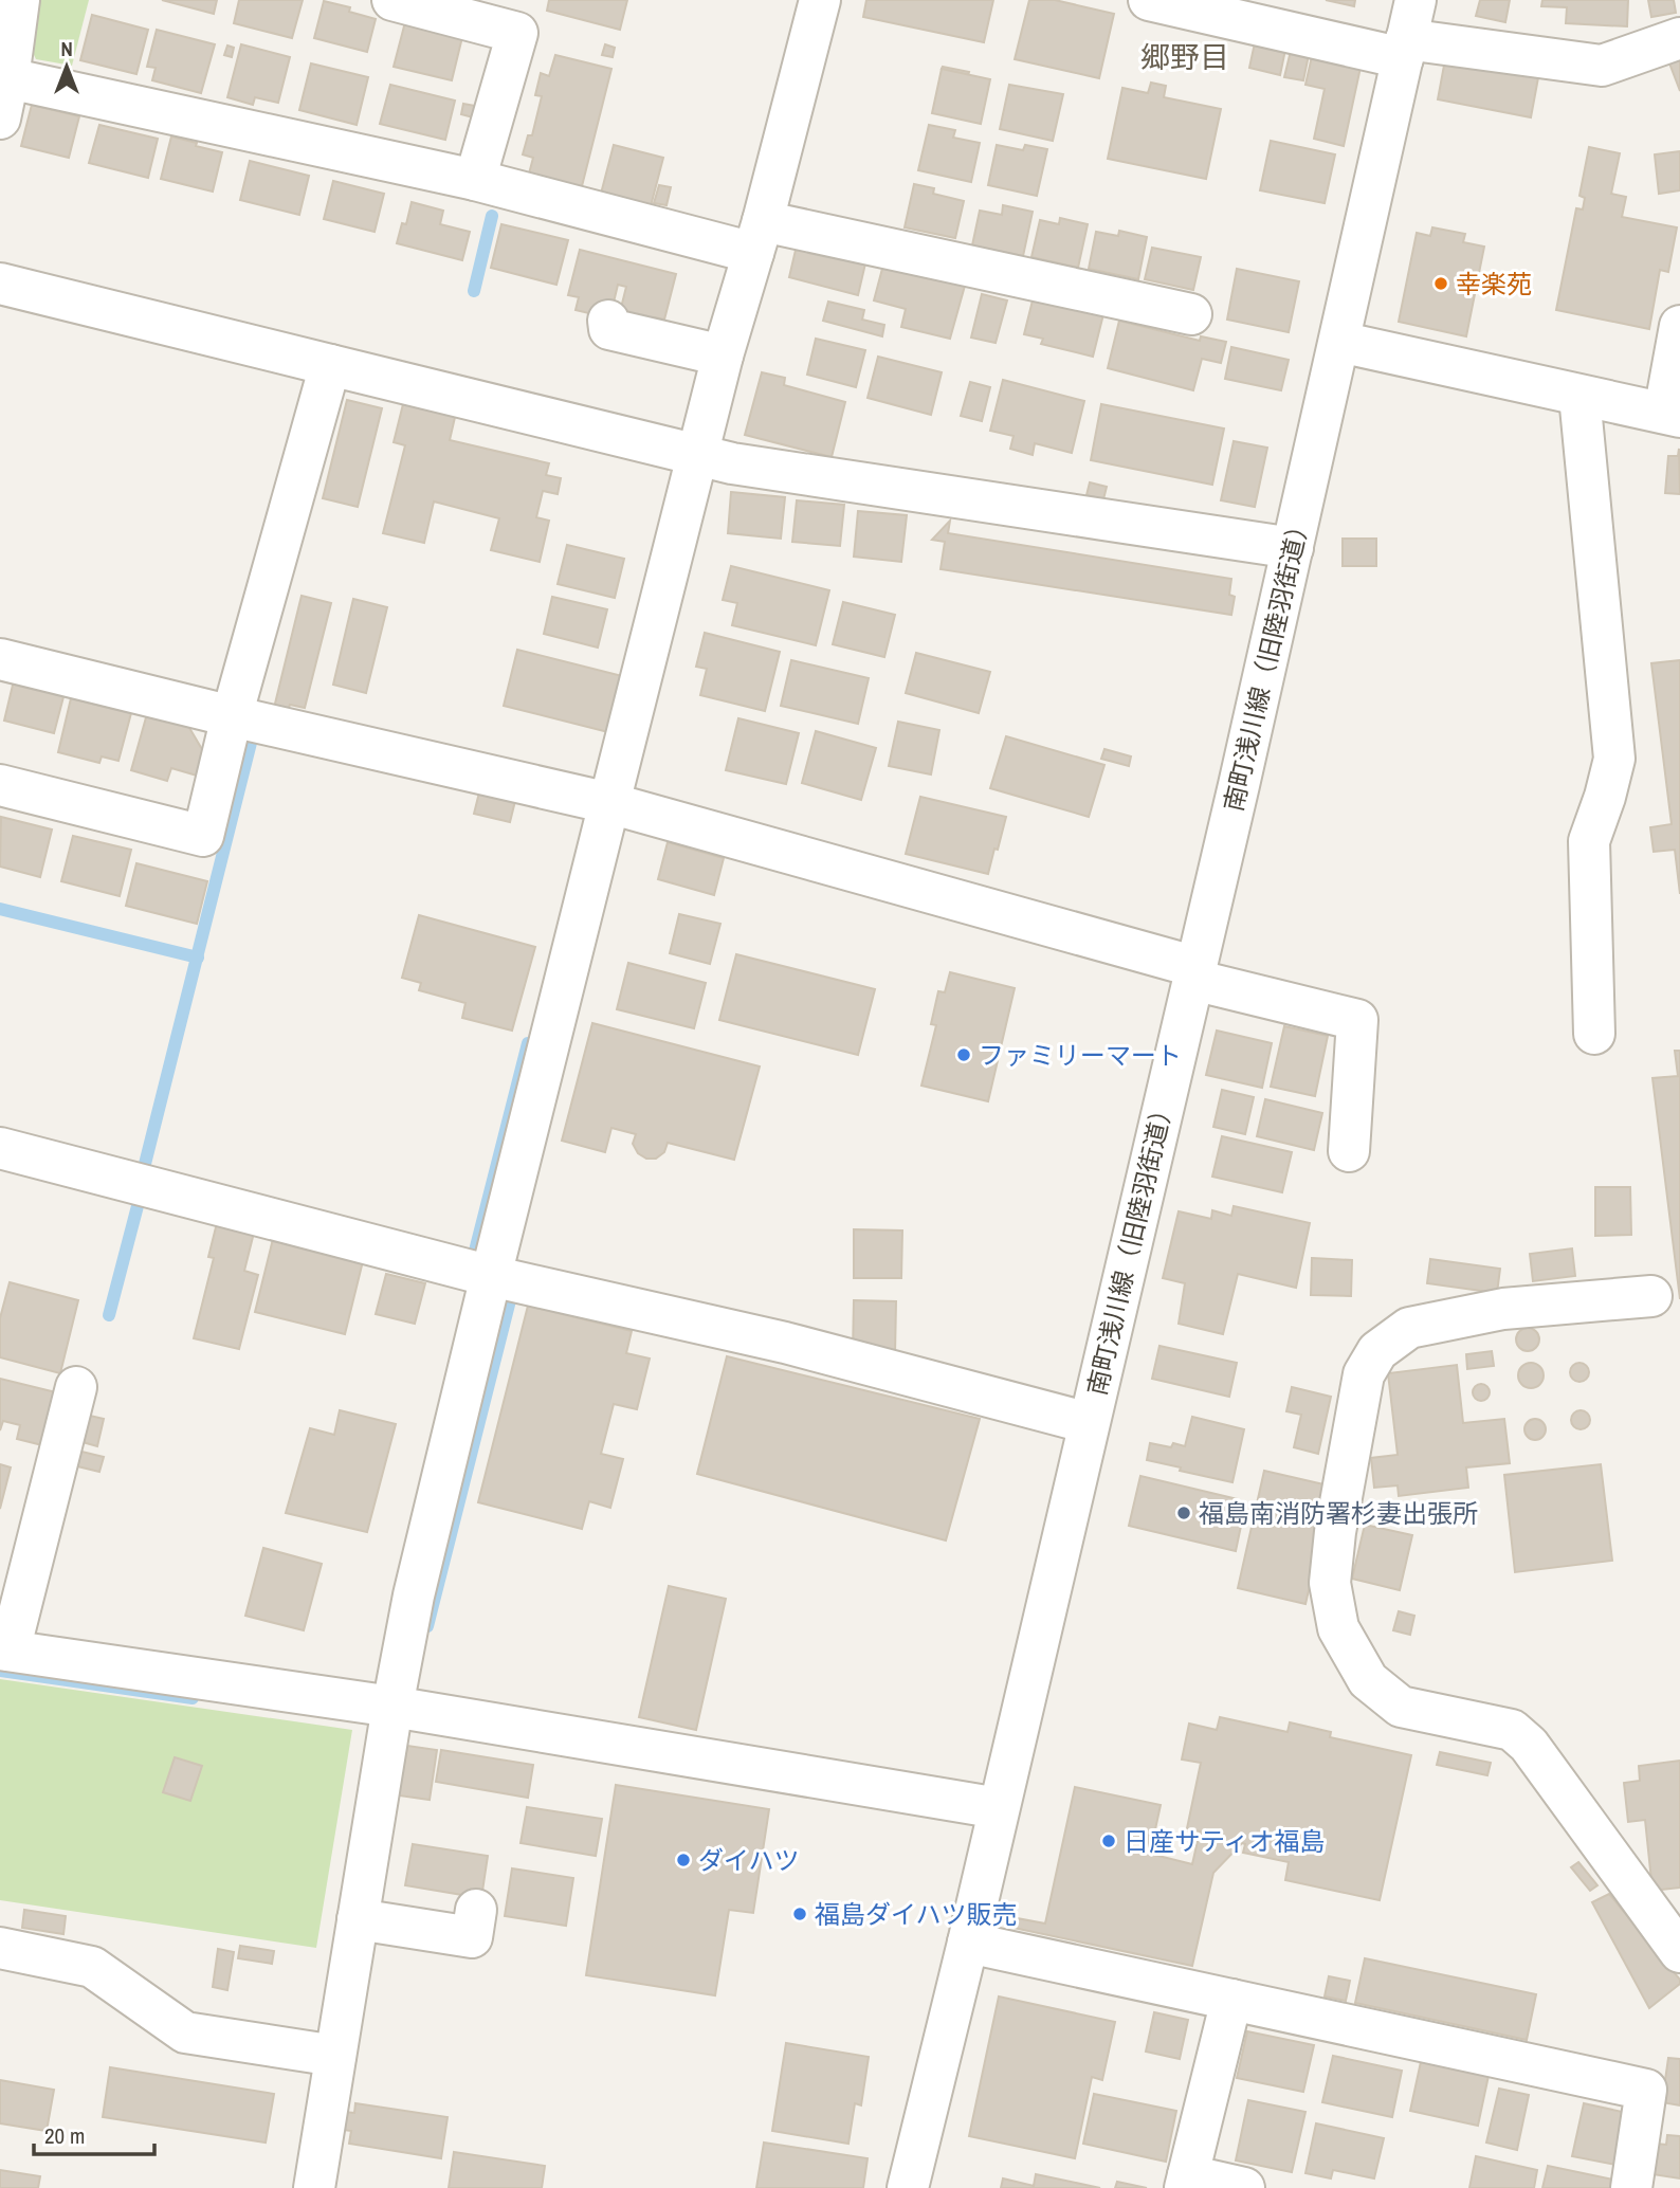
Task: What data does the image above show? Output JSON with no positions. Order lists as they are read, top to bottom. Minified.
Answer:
{"streets":{"street":["南町浅川線（旧陸羽街道）"]},"districts":["郷野目"],"places":["幸楽苑","ファミリーマート","福島南消防署杉妻出張所","日産サティオ福島","ダイハツ","福島ダイハツ販売"],"scale_bar":"20 m","north":"top"}
